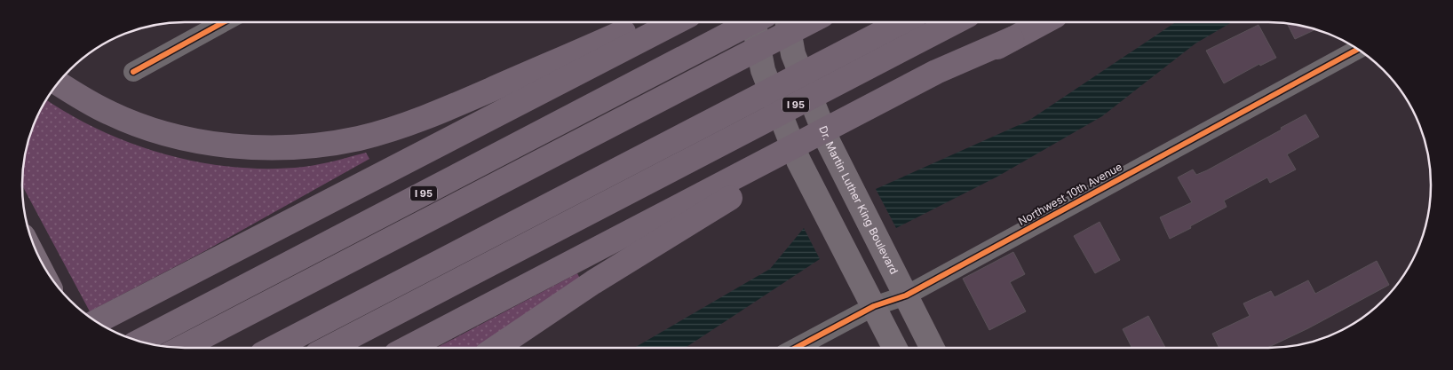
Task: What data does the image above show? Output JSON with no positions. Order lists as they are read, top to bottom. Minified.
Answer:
{"streets":{"highway":["I 95"],"main road":["Dr. Martin Luther King Boulevard"],"street":["Northwest 10th Avenue"]},"crossings":[["Northwest 10th Avenue","Dr. Martin Luther King Boulevard"]]}
